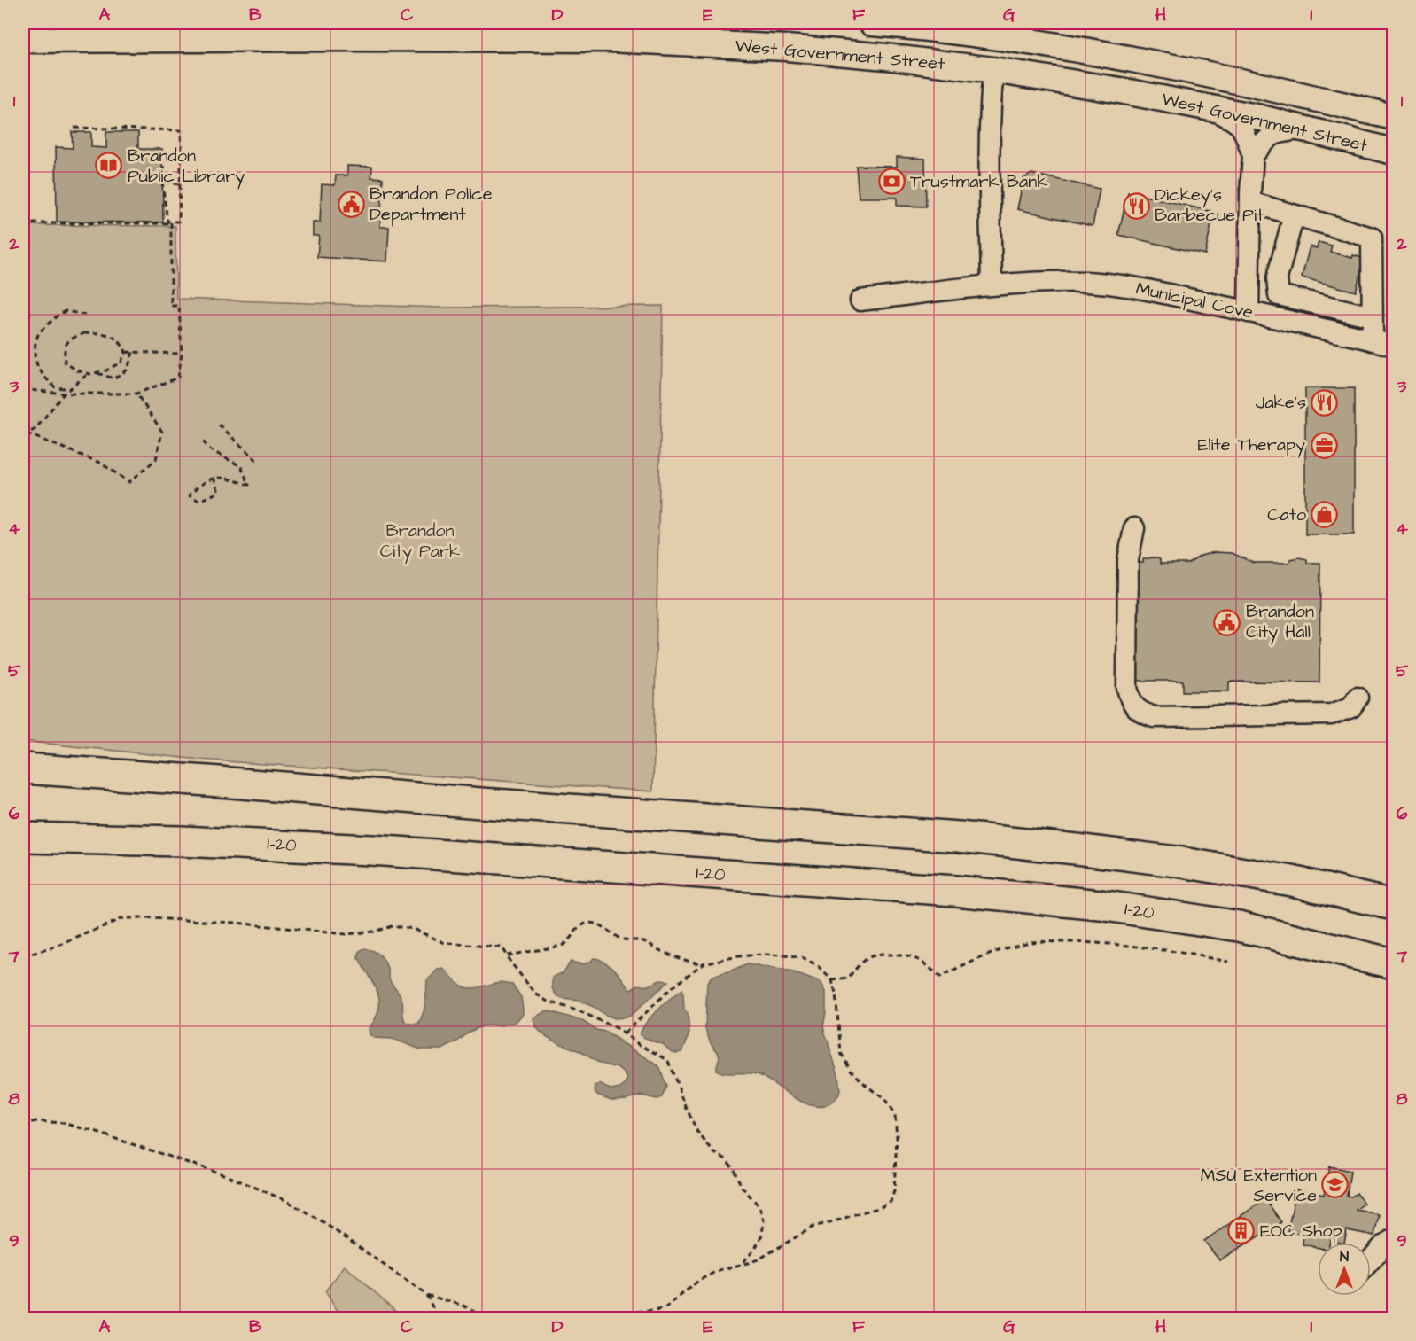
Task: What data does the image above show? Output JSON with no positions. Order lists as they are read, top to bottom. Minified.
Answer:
{"streets":{"highway":["I-20"],"main road":["West Government Street"],"street":["Municipal Cove"]},"parks":["Brandon City Park"],"places":{"library":["Brandon Public Library"],"bank":["Trustmark Bank"],"public building":["Brandon Police Department","Brandon City Hall"],"restaurant":["Dickey's Barbecue Pit","Jake's"],"office":["Elite Therapy"],"shop":["Cato"],"school or university":["MSU Extention Service"],"building":["EOC Shop"]},"north":"top","grid":{"columns":["A","B","C","D","E","F","G","H","I"],"rows":["1","2","3","4","5","6","7","8","9"]}}
